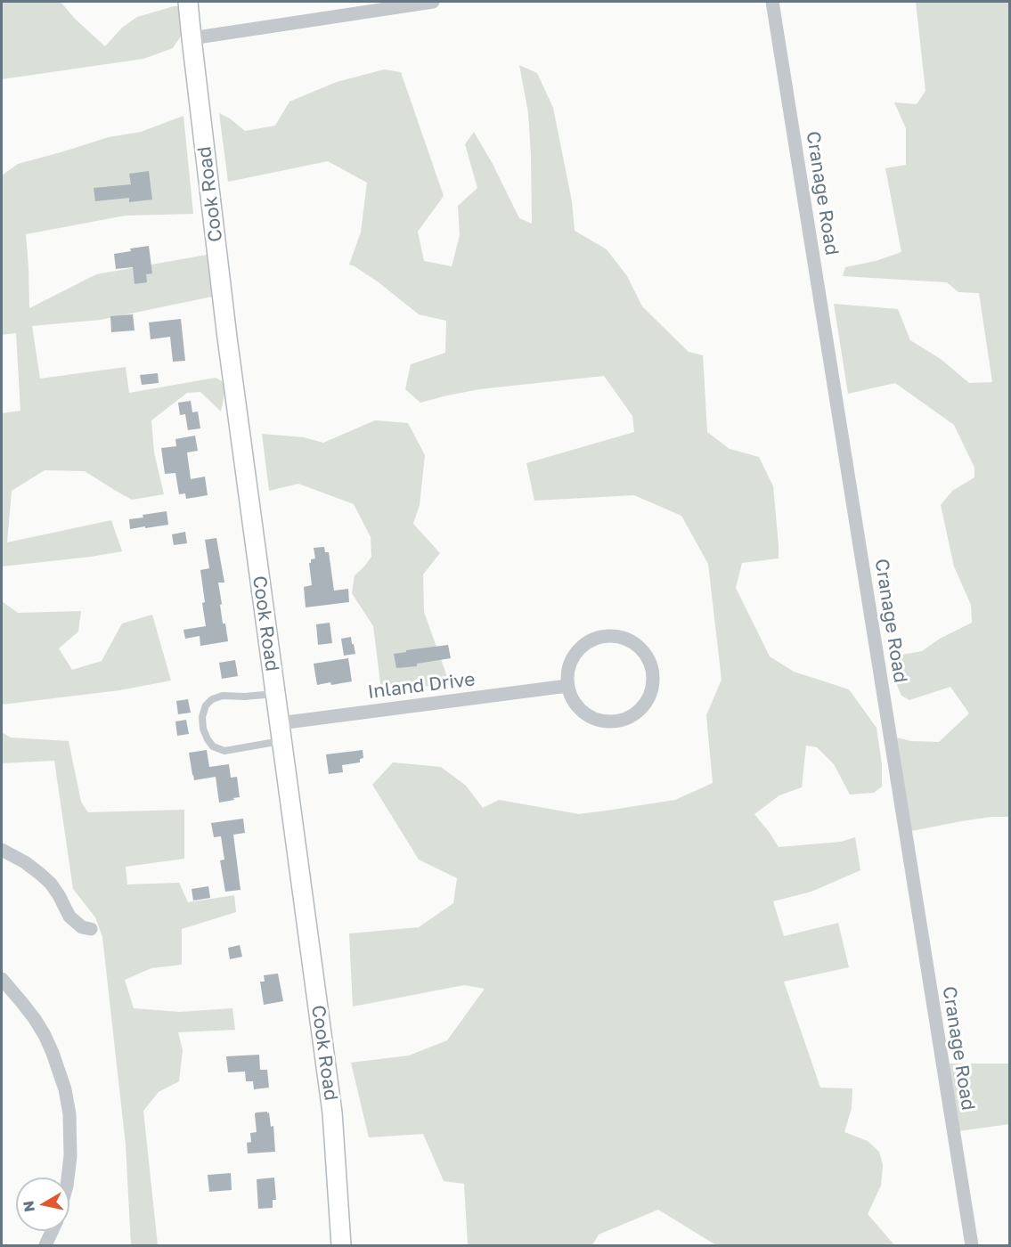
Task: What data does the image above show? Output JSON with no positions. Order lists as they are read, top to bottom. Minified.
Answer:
{"streets":{"street":["Cranage Road","Cook Road","Inland Drive"]},"crossings":[["Cook Road","Inland Drive"]],"north":"left"}
